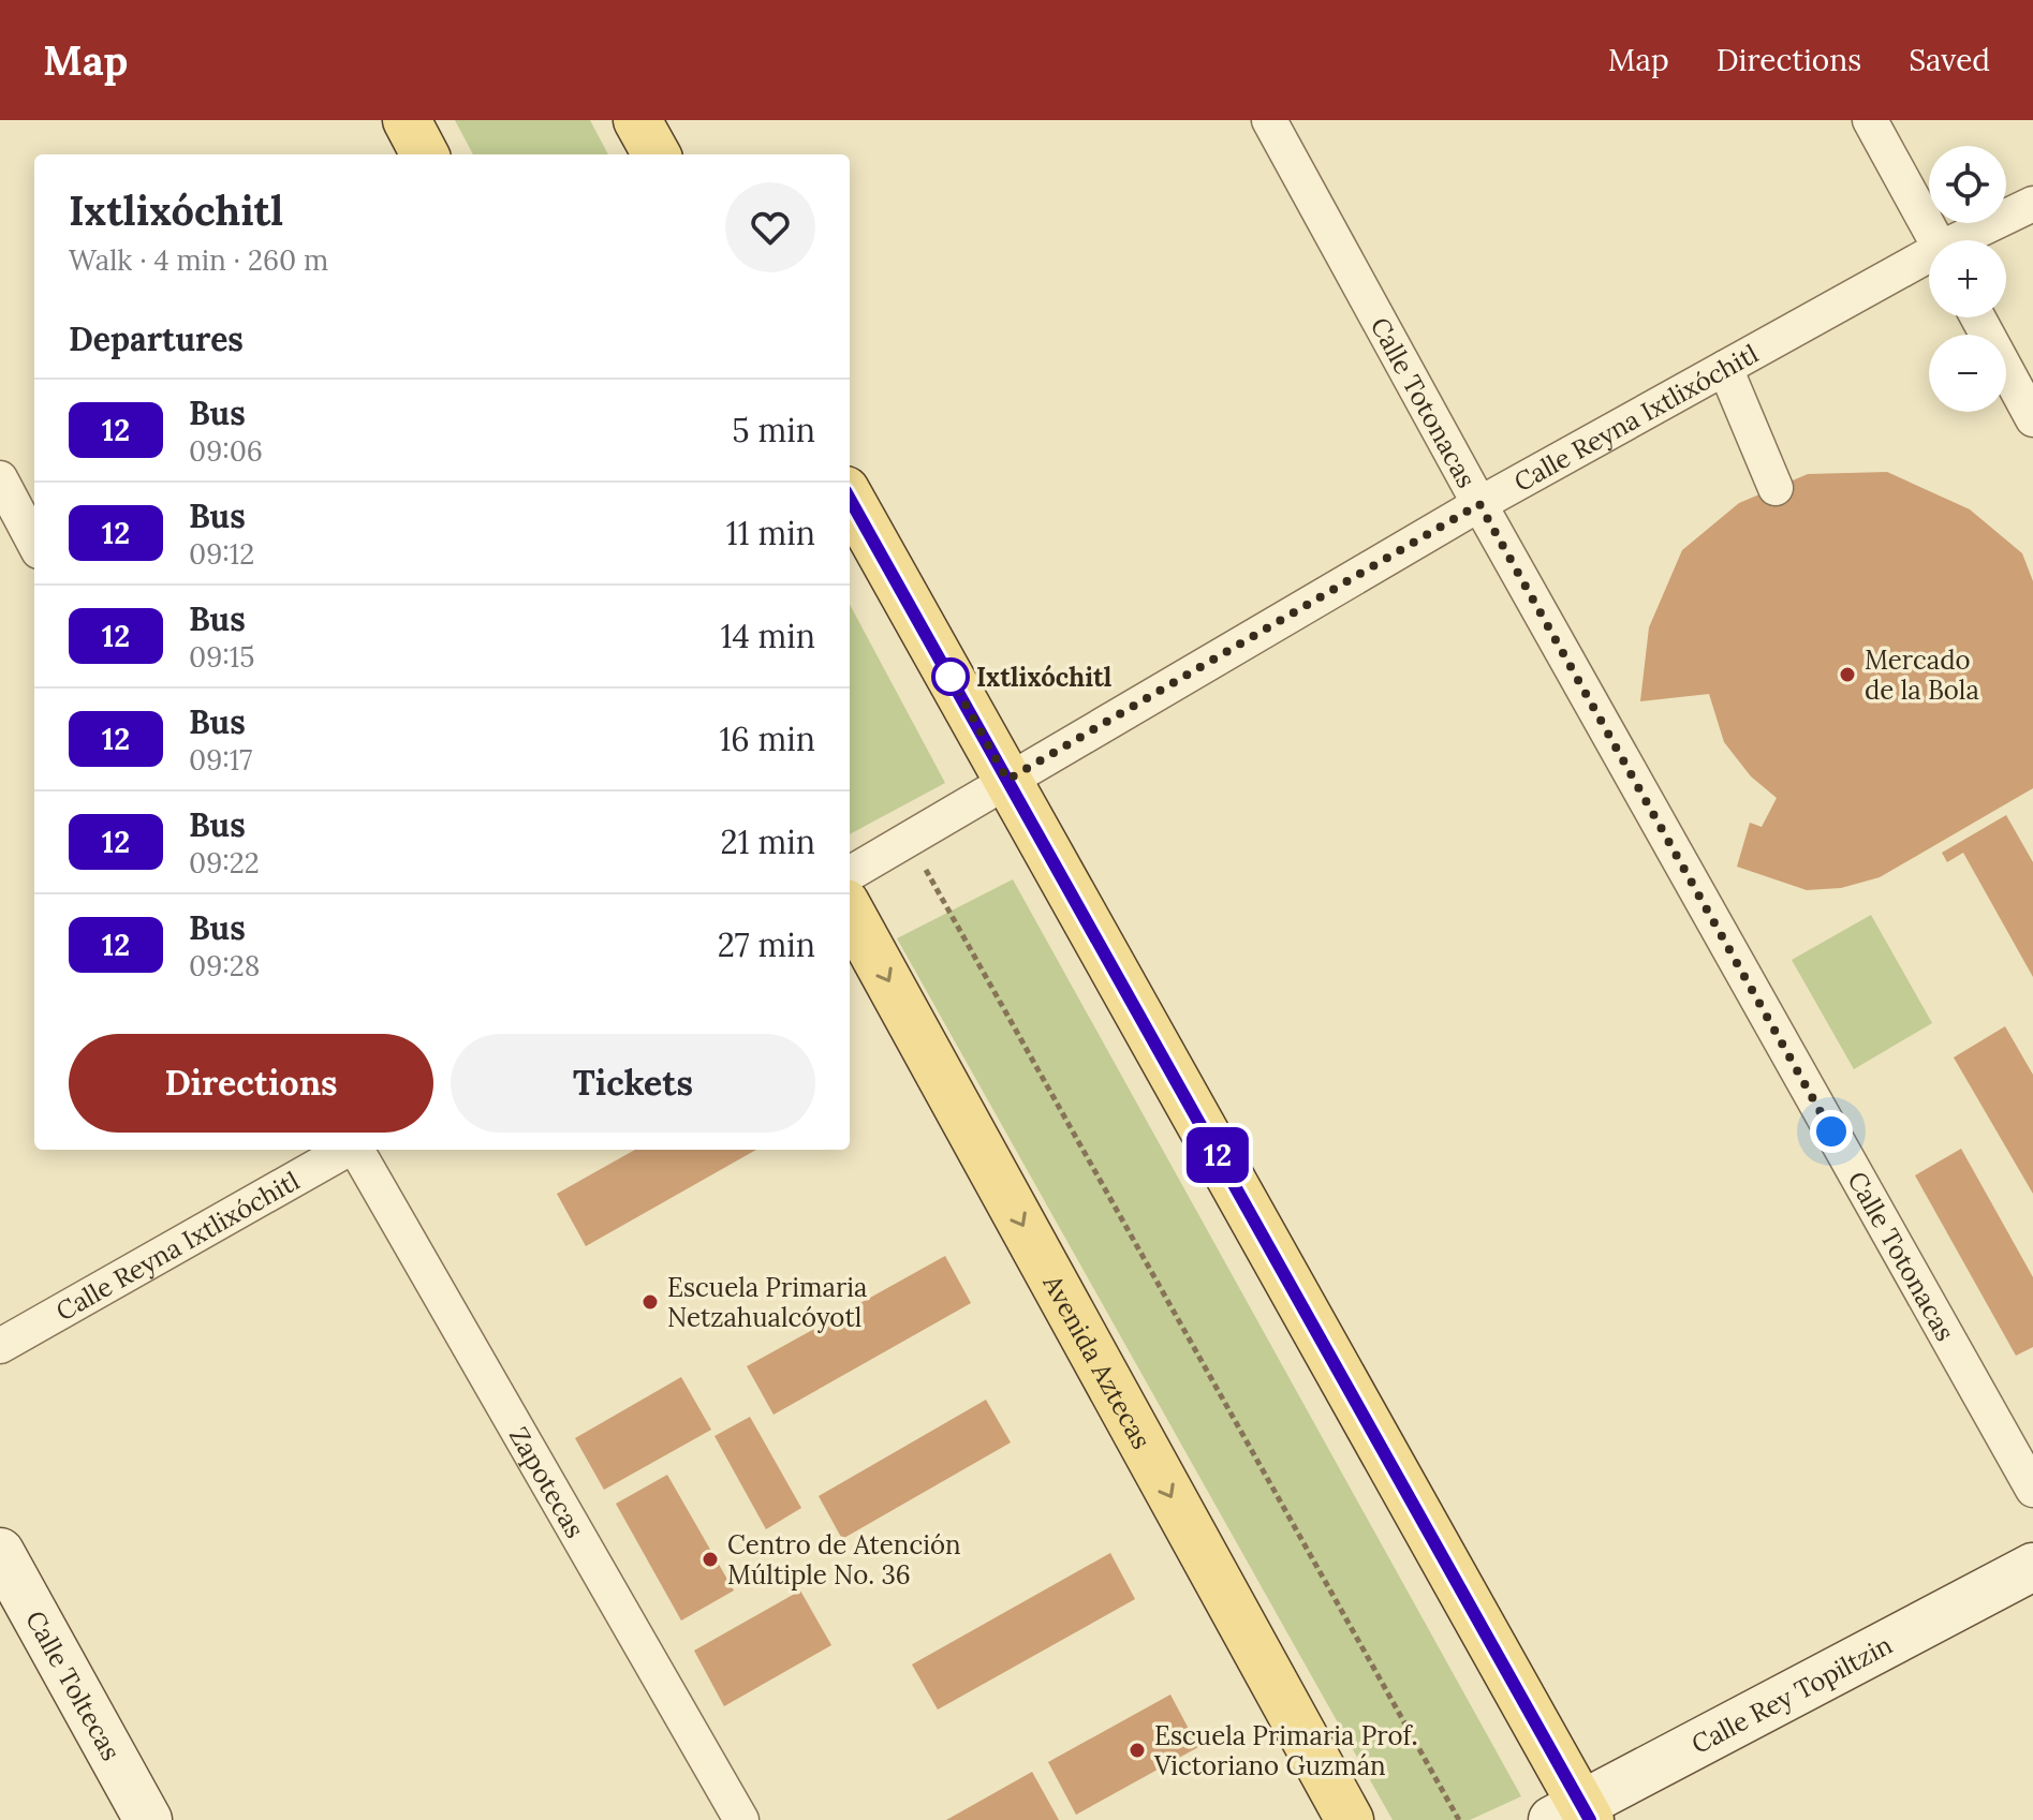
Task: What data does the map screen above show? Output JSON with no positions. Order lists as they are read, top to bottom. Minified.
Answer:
{"streets":{"main road":["Avenida Aztecas"],"street":["Calle Totonacas","Calle Reyna Ixtlixóchitl","Zapotecas","Calle Toltecas","Calle Rey Topiltzin"]},"crossings":[["Calle Totonacas","Calle Reyna Ixtlixóchitl"]],"places":["Mercado de la Bola","Ixtlixóchitl","Escuela Primaria Netzahualcóyotl","Centro de Atención Múltiple No. 36","Escuela Primaria Prof. Victoriano Guzmán"],"lines":["bus line 12"],"page":{"header":"Map","nav":["Map","Directions","Saved"],"on_map":"12","map_buttons":["+","−"],"heading":[["Ixtlixóchitl","Walk · 4 min · 260 m"],"Departures"],"list":[{"mark":"12","name":"Bus","note":"09:06","value":"5 min"},{"mark":"12","name":"Bus","note":"09:12","value":"11 min"},{"mark":"12","name":"Bus","note":"09:15","value":"14 min"},{"mark":"12","name":"Bus","note":"09:17","value":"16 min"},{"mark":"12","name":"Bus","note":"09:22","value":"21 min"},{"mark":"12","name":"Bus","note":"09:28","value":"27 min"}],"buttons":["Directions","Tickets"]}}
